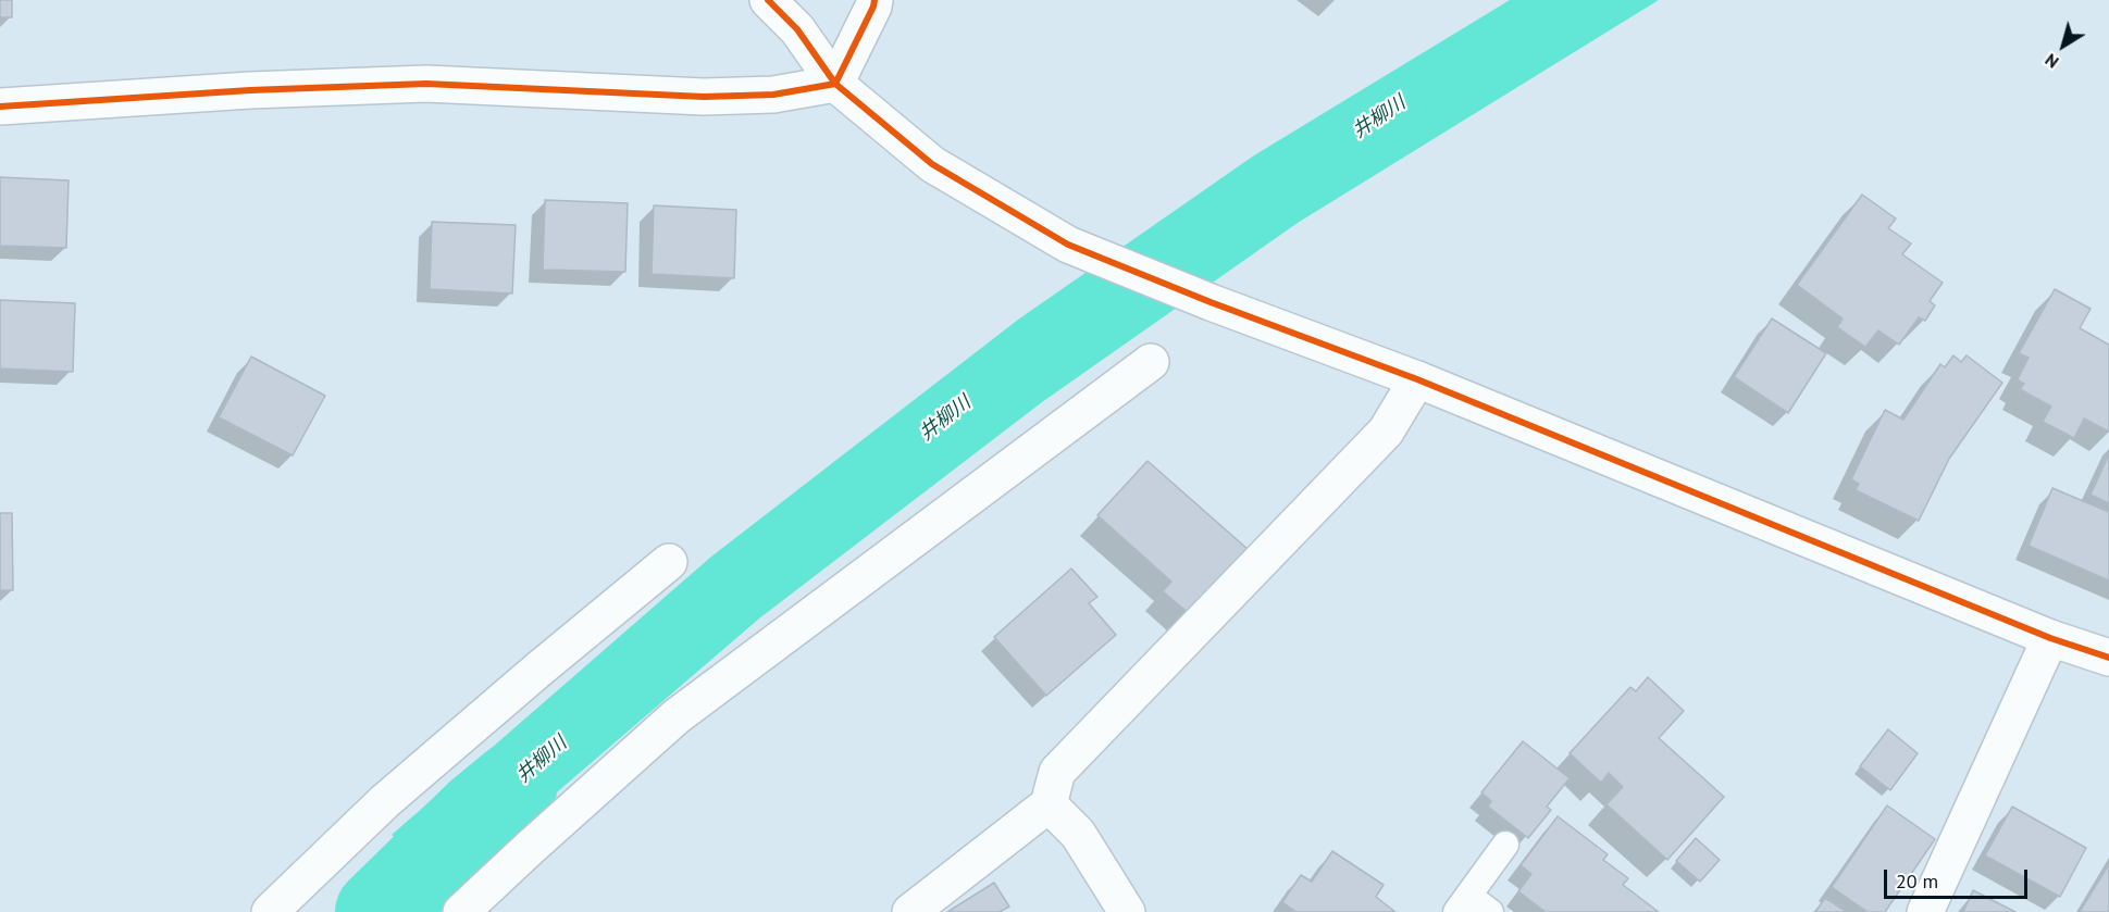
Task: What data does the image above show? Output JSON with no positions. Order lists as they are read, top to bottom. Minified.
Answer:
{"water":["井柳川"],"scale_bar":"20 m","north":"bottom left"}
